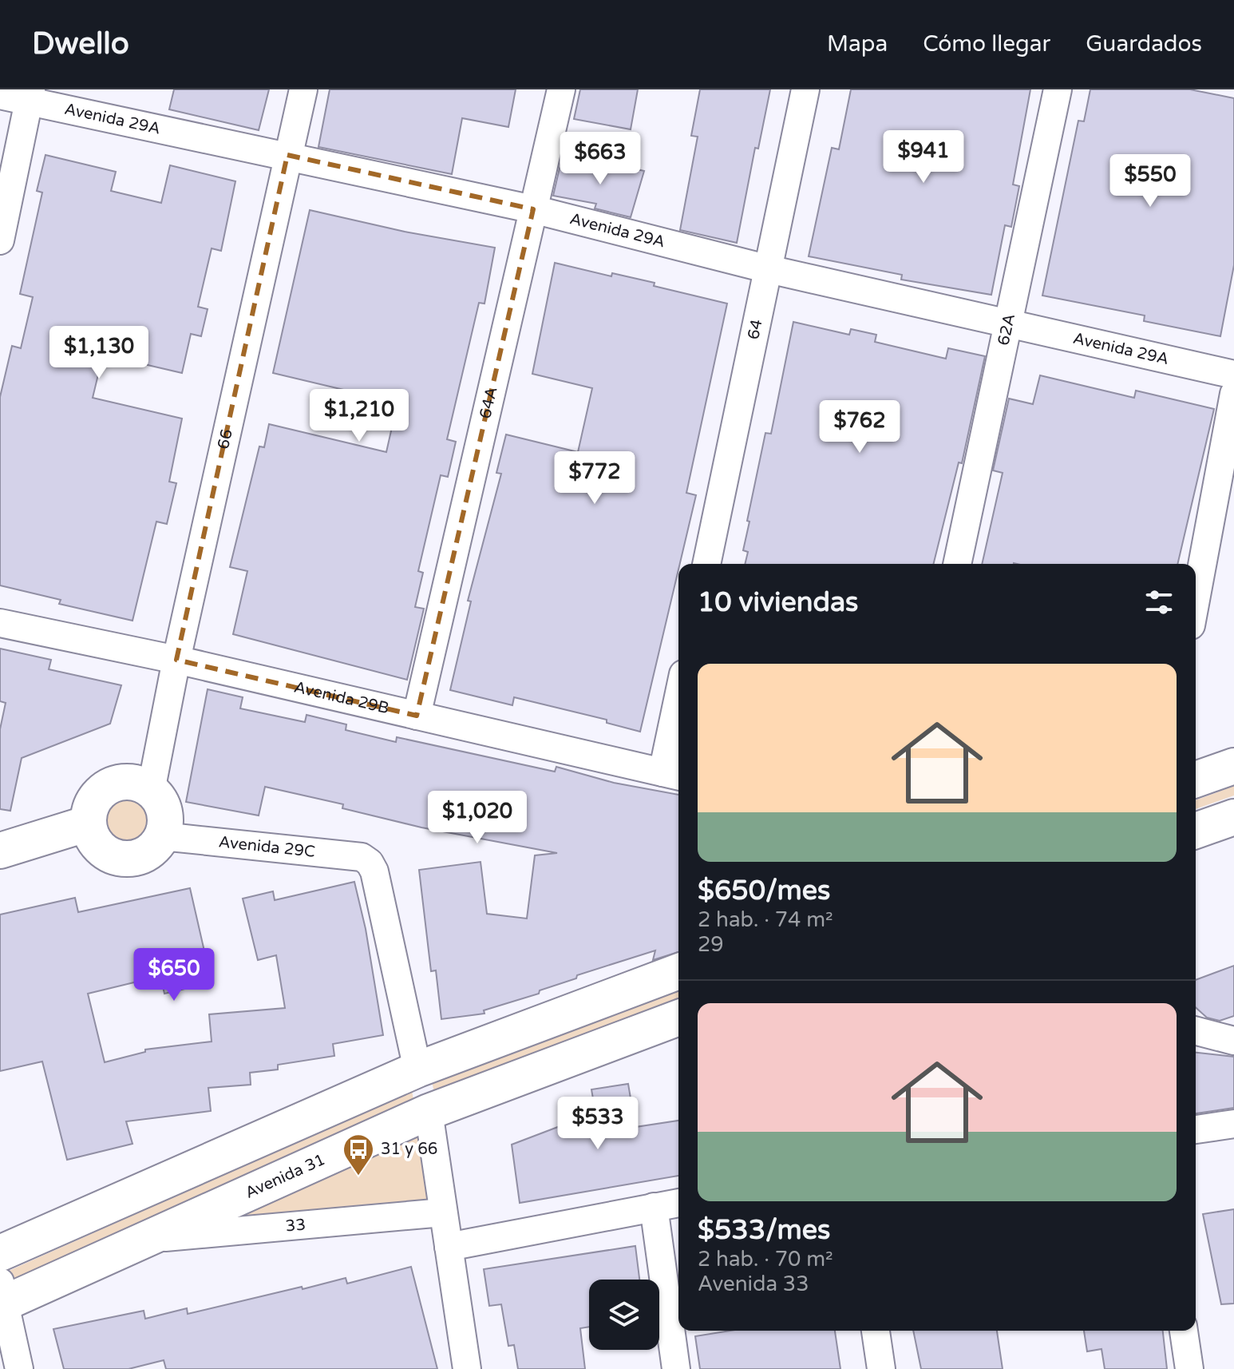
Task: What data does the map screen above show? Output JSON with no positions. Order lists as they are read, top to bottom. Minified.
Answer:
{"streets":{"main road":["Avenida 31"],"street":["Avenida 29A","64","62A","64A","66","Avenida 29B","Avenida 29C","33"]},"crossings":[["Avenida 29A","64"],["Avenida 29A","62A"],["Avenida 29A","64A"],["Avenida 29A","66"],["64A","Avenida 29B"],["66","Avenida 29B"],["66","Avenida 29C"],["Avenida 31","33"]],"places":{"bus stop":["31 y 66"]},"page":{"header":"Dwello","nav":["Mapa","Cómo llegar","Guardados"],"price":["$941","$663","$550","$1,130","$1,210","$762","$772","$1,020","$650","$533"],"heading":"10 viviendas","list":[{"name":"$650/mes","note":"2 hab. · 74 m² · 29"},{"name":"$533/mes","note":"2 hab. · 70 m² · Avenida 33"}]}}
